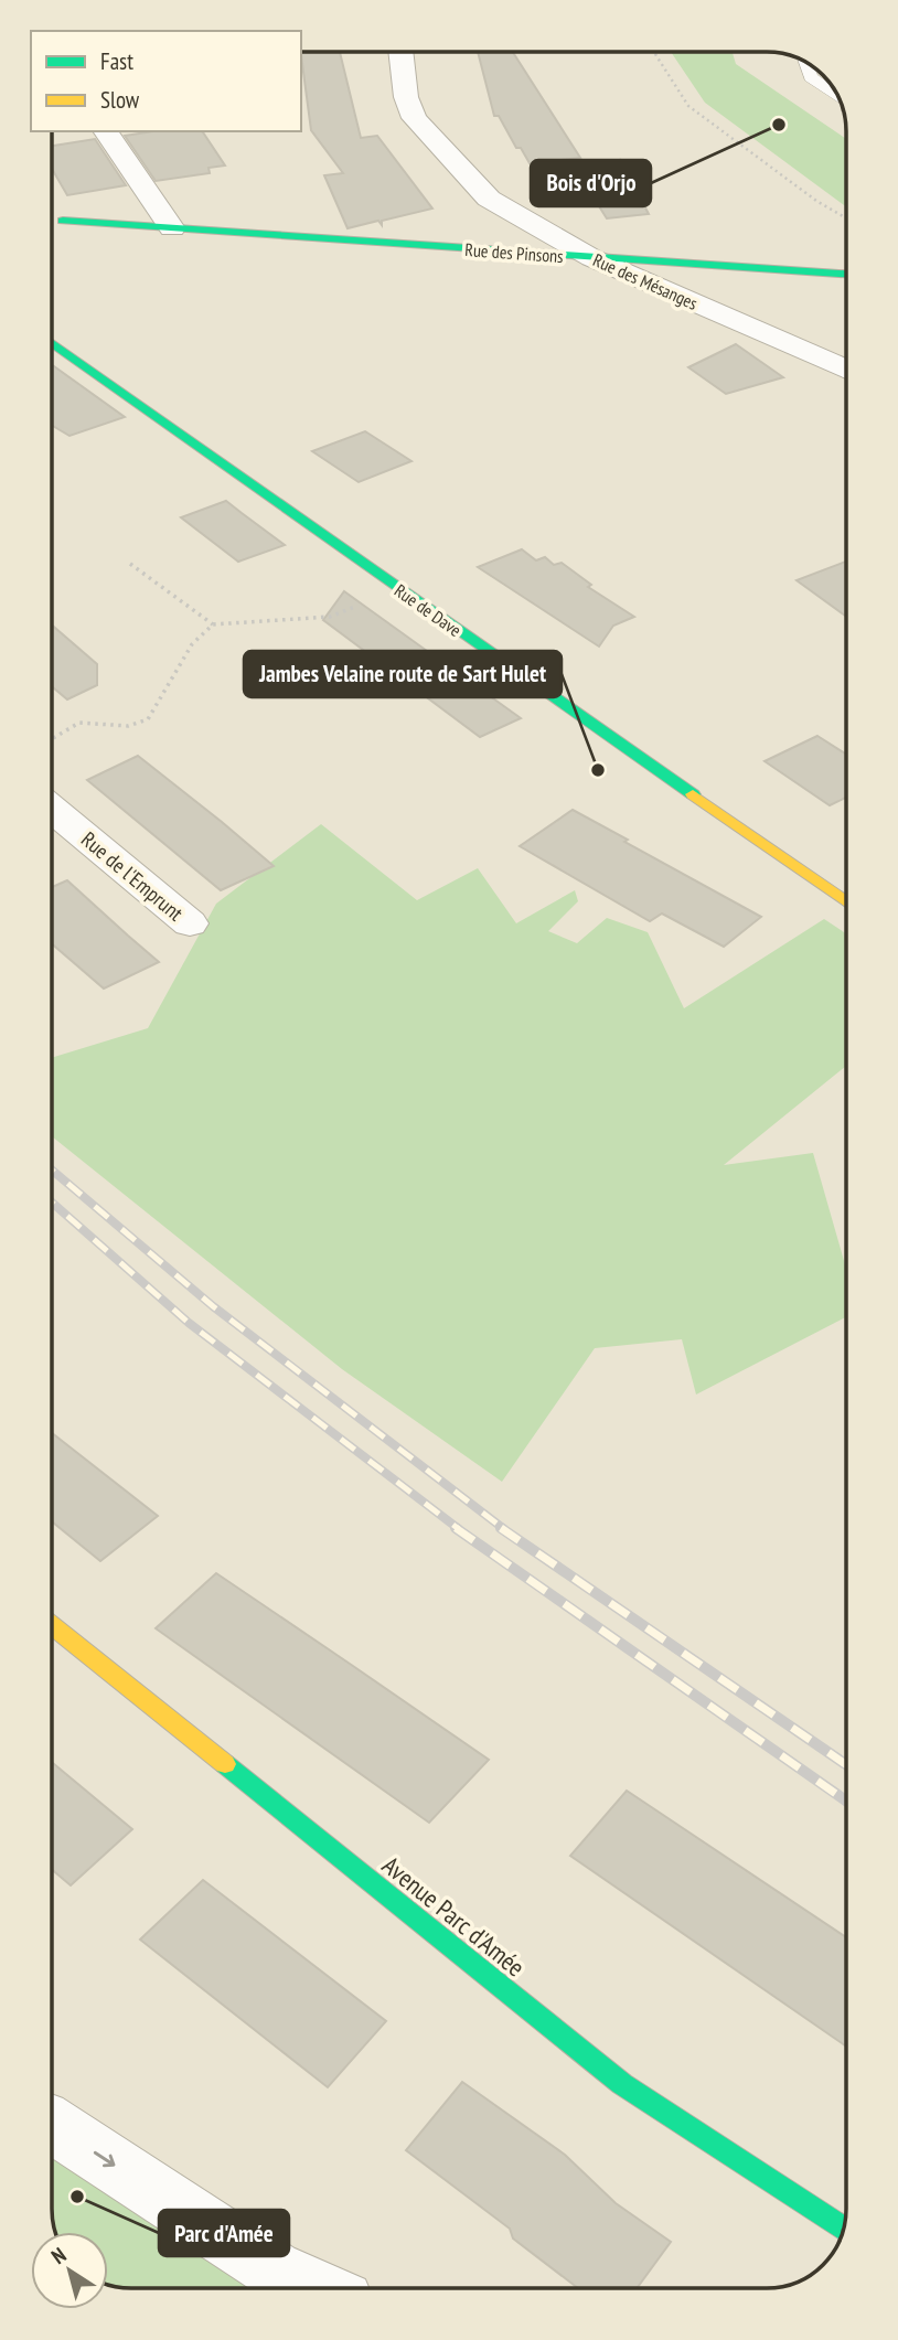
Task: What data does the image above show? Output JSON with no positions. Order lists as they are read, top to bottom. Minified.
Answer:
{"streets":{"street":["Rue des Pinsons","Rue des Mésanges","Rue de Dave","Rue de l'Emprunt","Avenue Parc d'Amée"]},"crossings":[["Rue des Pinsons","Rue des Mésanges"]],"places":["Bois d'Orjo","Jambes Velaine route de Sart Hulet","Parc d'Amée"],"legend":["Fast","Slow"],"north":"top left"}
